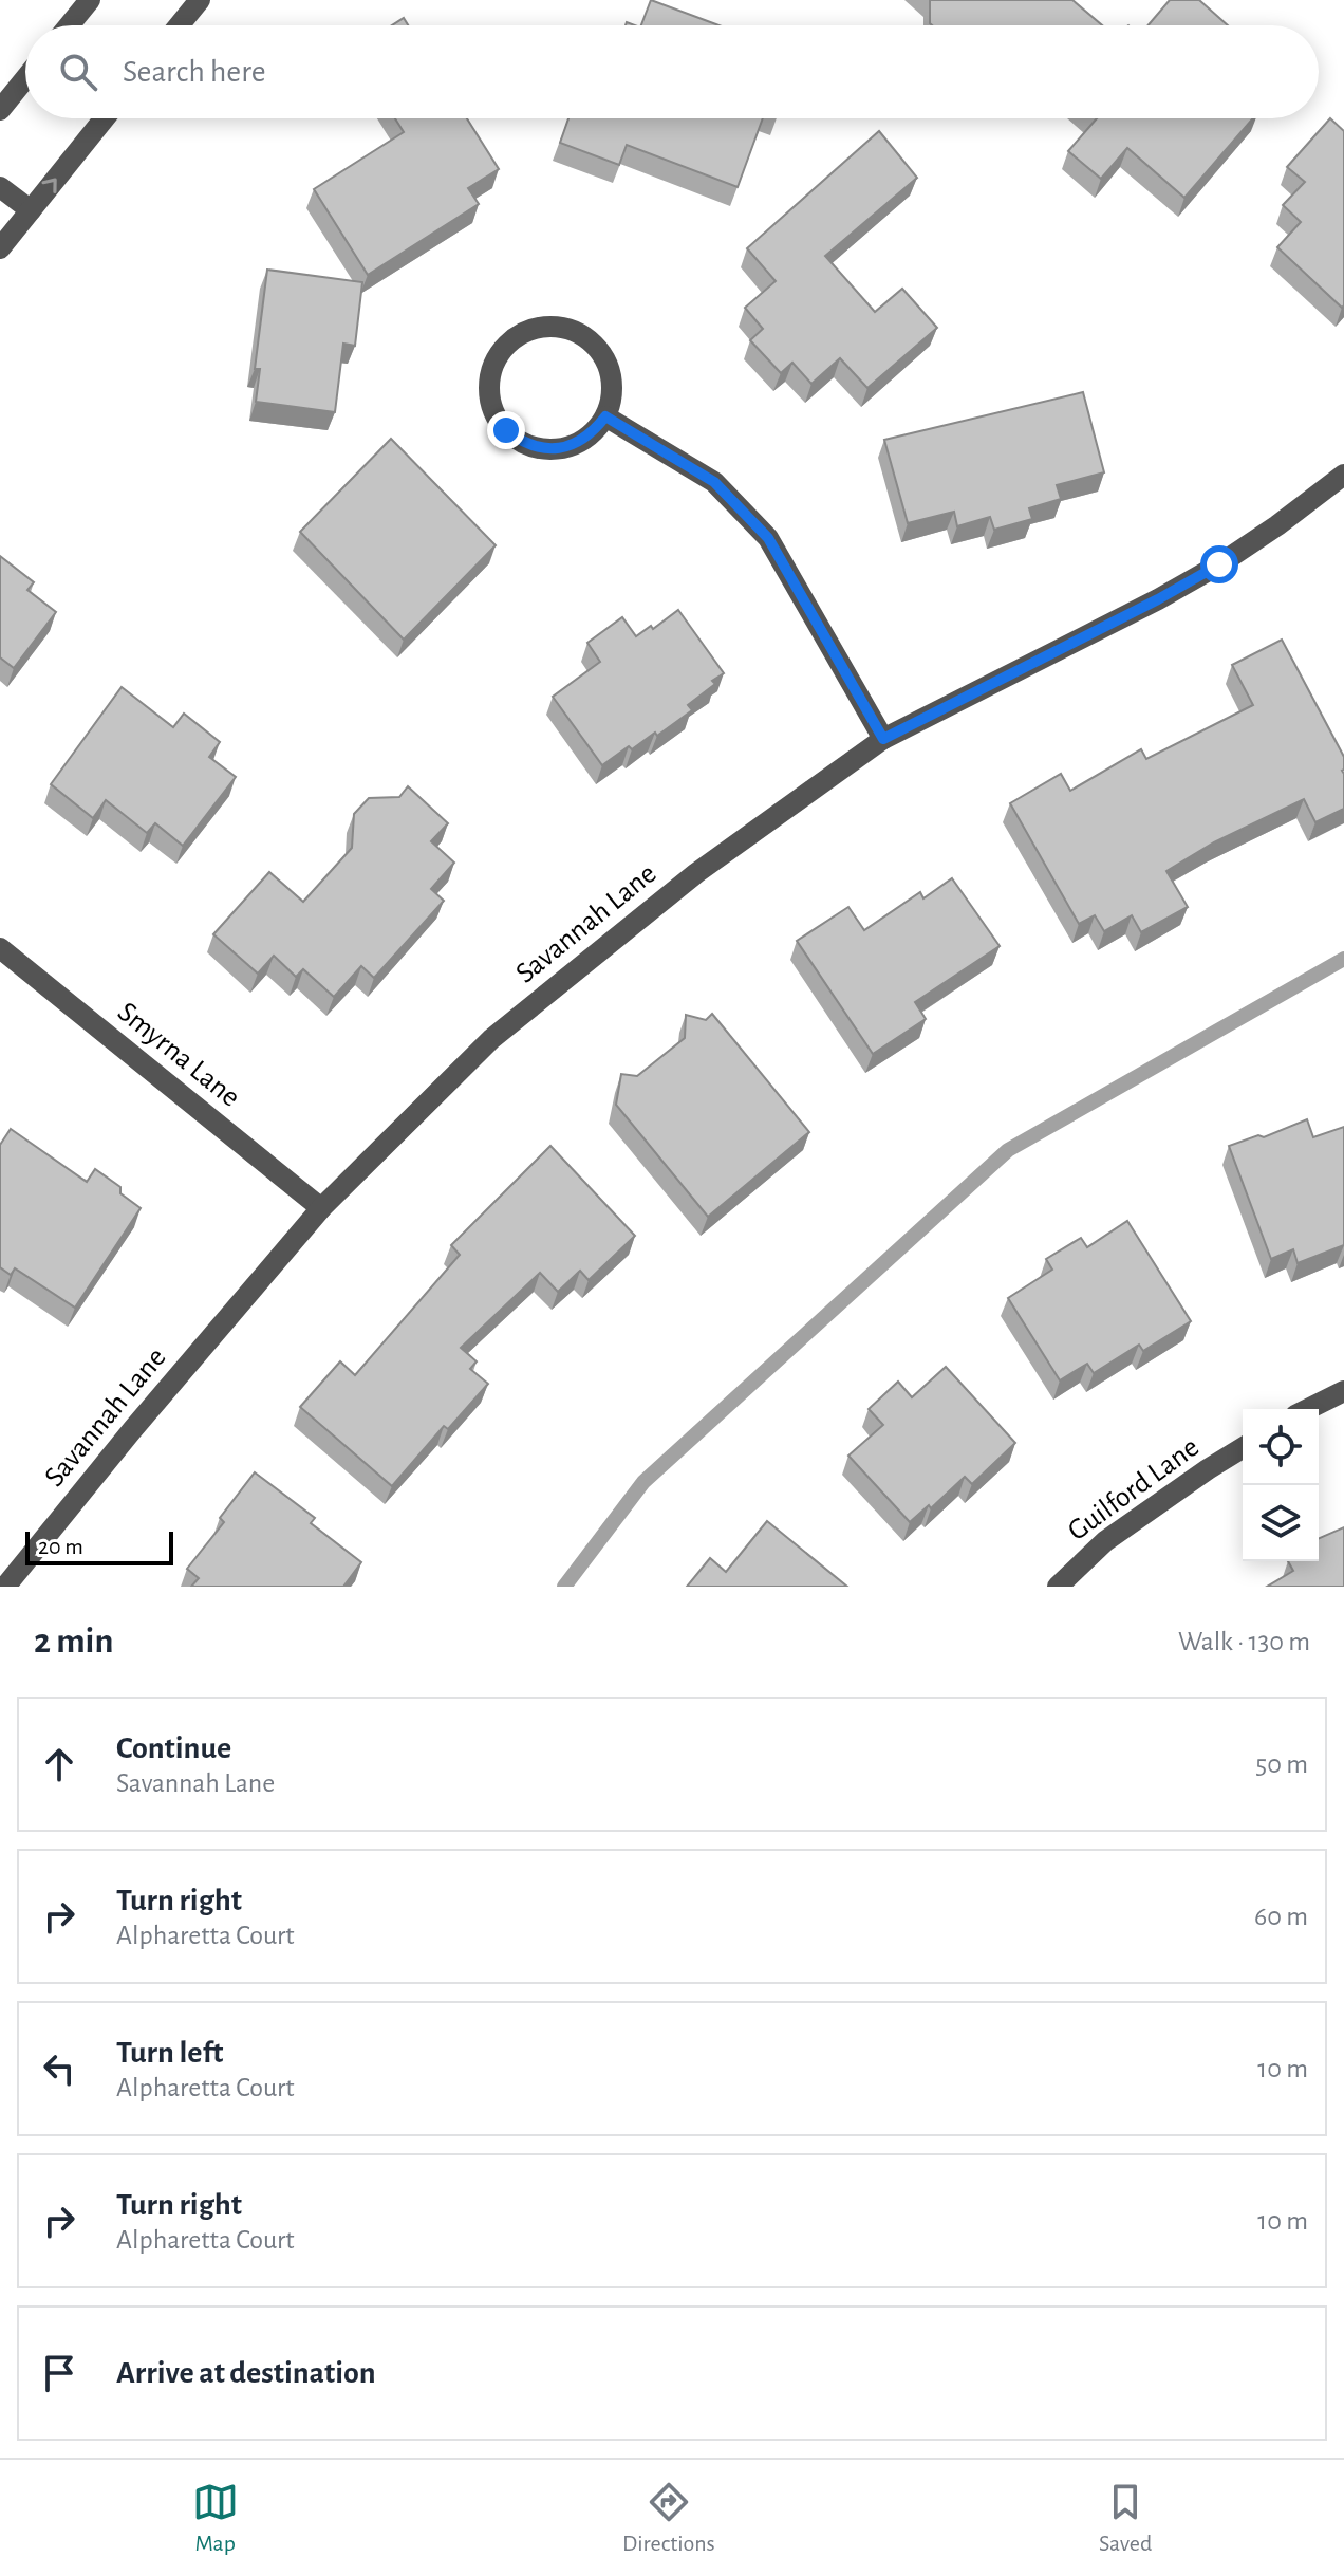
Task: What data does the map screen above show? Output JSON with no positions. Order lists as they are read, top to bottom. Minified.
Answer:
{"streets":{"street":["Savannah Lane","Smyrna Lane","Guilford Lane"]},"crossings":[["Savannah Lane","Smyrna Lane"]],"scale_bar":"20 m","page":{"search":"Search here","scale":"20 m","heading":["2 min","Walk · 130 m"],"list":[["Continue","Savannah Lane","50 m"],["Turn right","Alpharetta Court","60 m"],["Turn left","Alpharetta Court","10 m"],["Turn right","Alpharetta Court","10 m"],"Arrive at destination"],"nav":["Map","Directions","Saved"]}}
